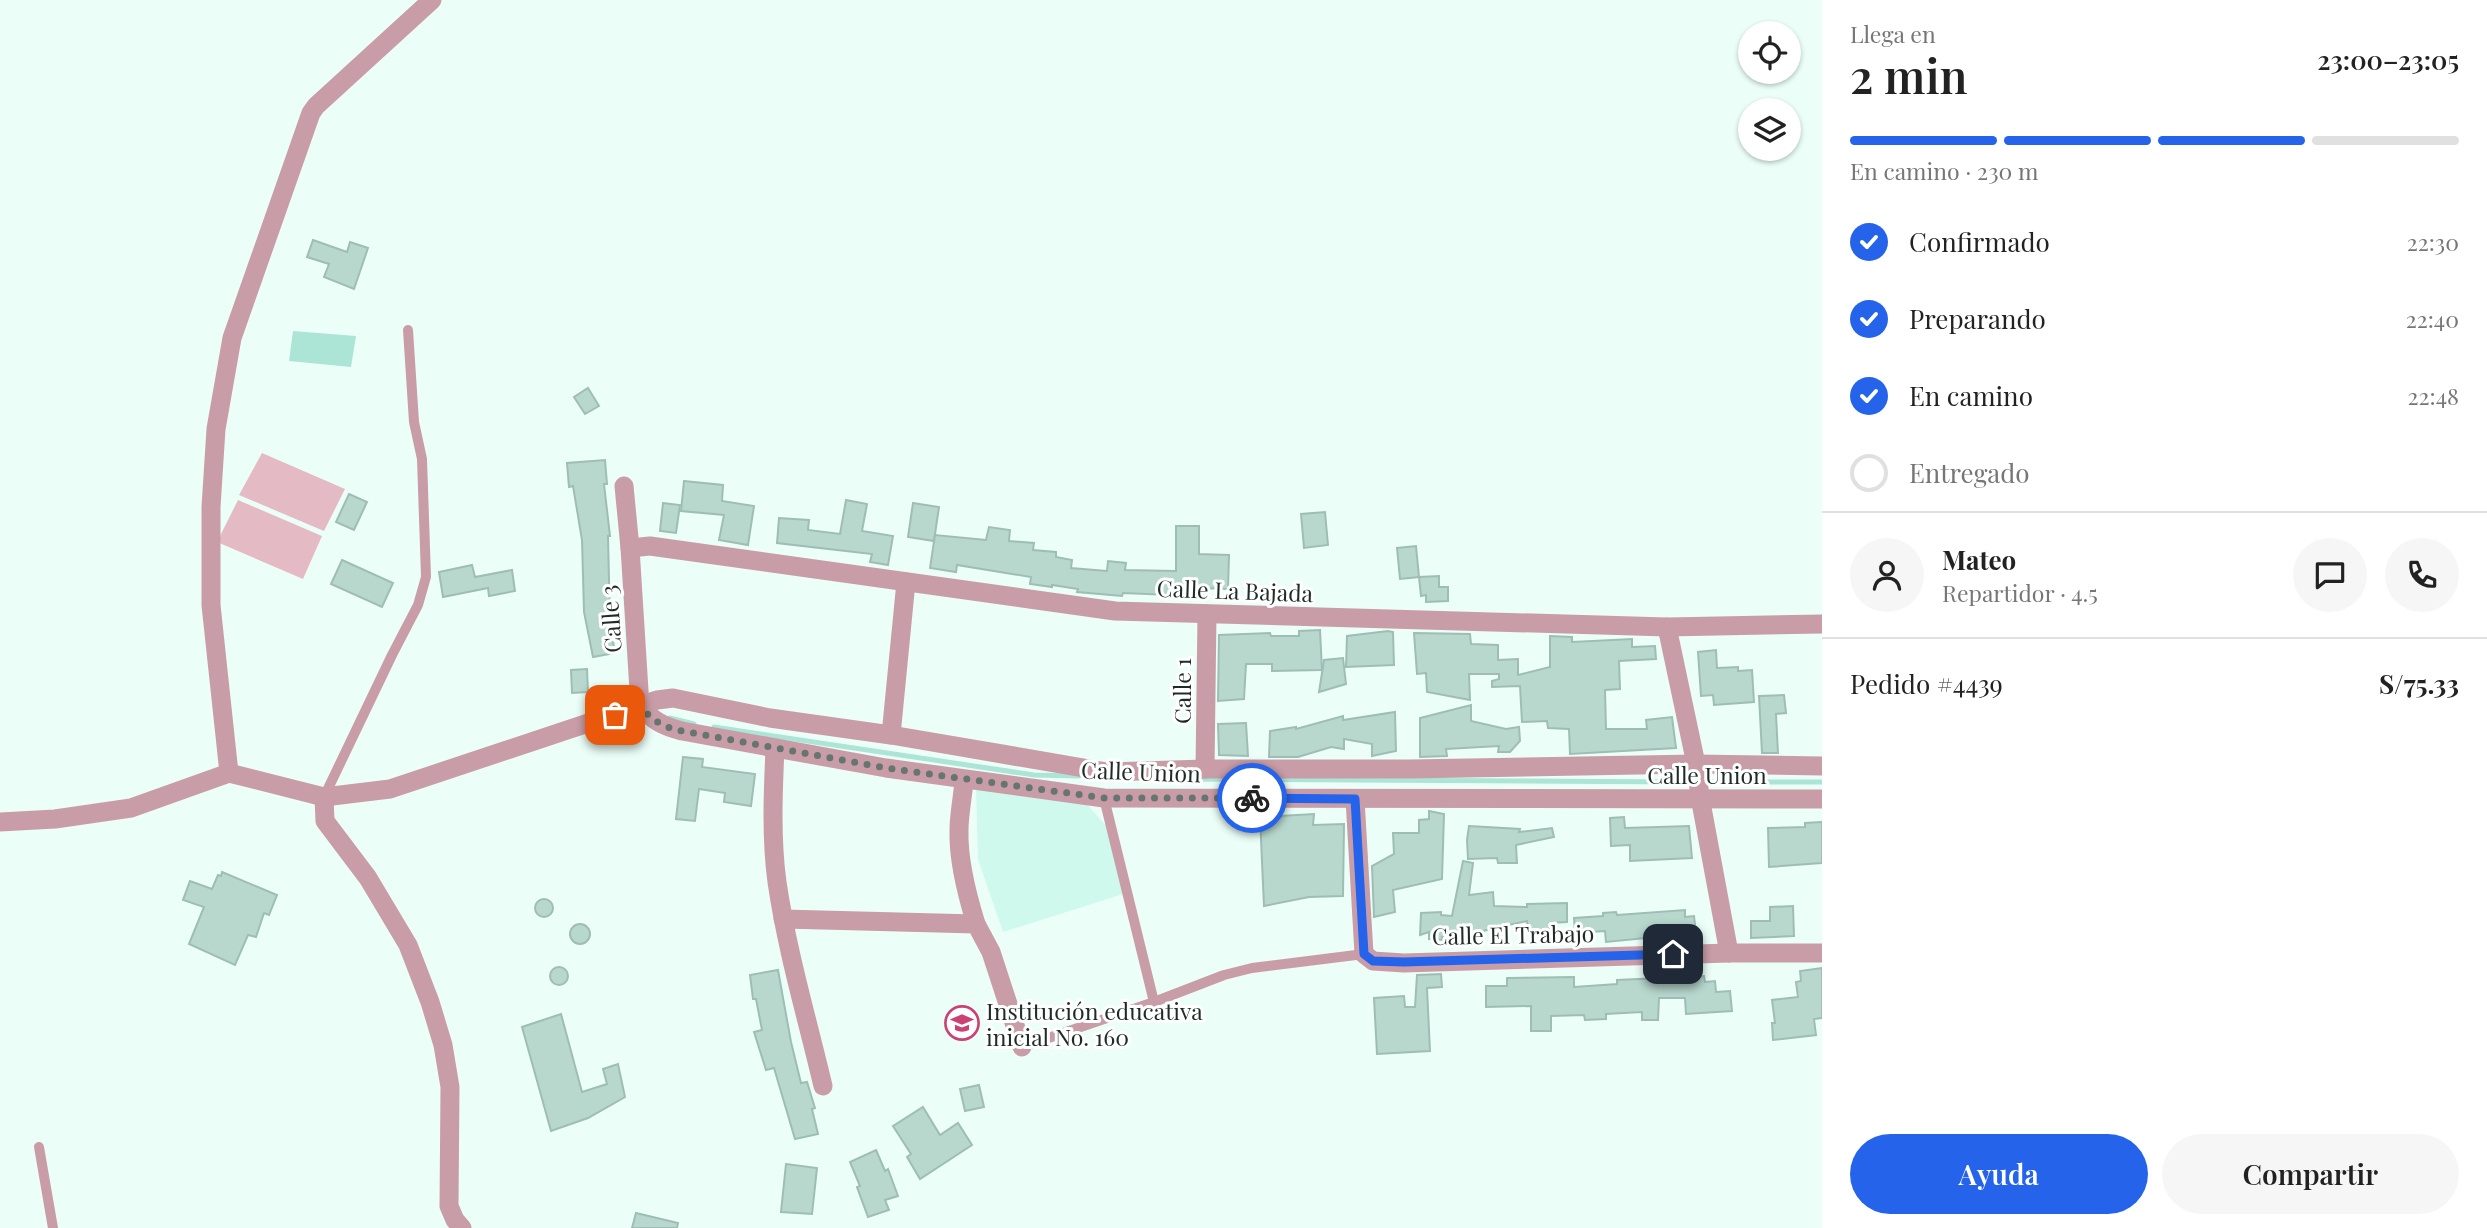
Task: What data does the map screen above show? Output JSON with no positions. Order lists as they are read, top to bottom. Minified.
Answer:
{"streets":{"street":["Calle La Bajada","Calle 3","Calle 1","Calle Union","Calle El Trabajo"]},"crossings":[["Calle La Bajada","Calle 3"],["Calle La Bajada","Calle 1"],["Calle 3","Calle Union"]],"places":{"school or university":["Institución educativa inicial No. 160"]},"page":{"heading":["2 min","Llega en","23:00–23:05"],"panel":["Mateo","Repartidor · 4.5","Pedido #4439","S/75.33"],"bar":"En camino · 230 m","list":[["Confirmado","22:30"],["Preparando","22:40"],["En camino","22:48"],"Entregado"],"buttons":["Ayuda","Compartir"]}}
